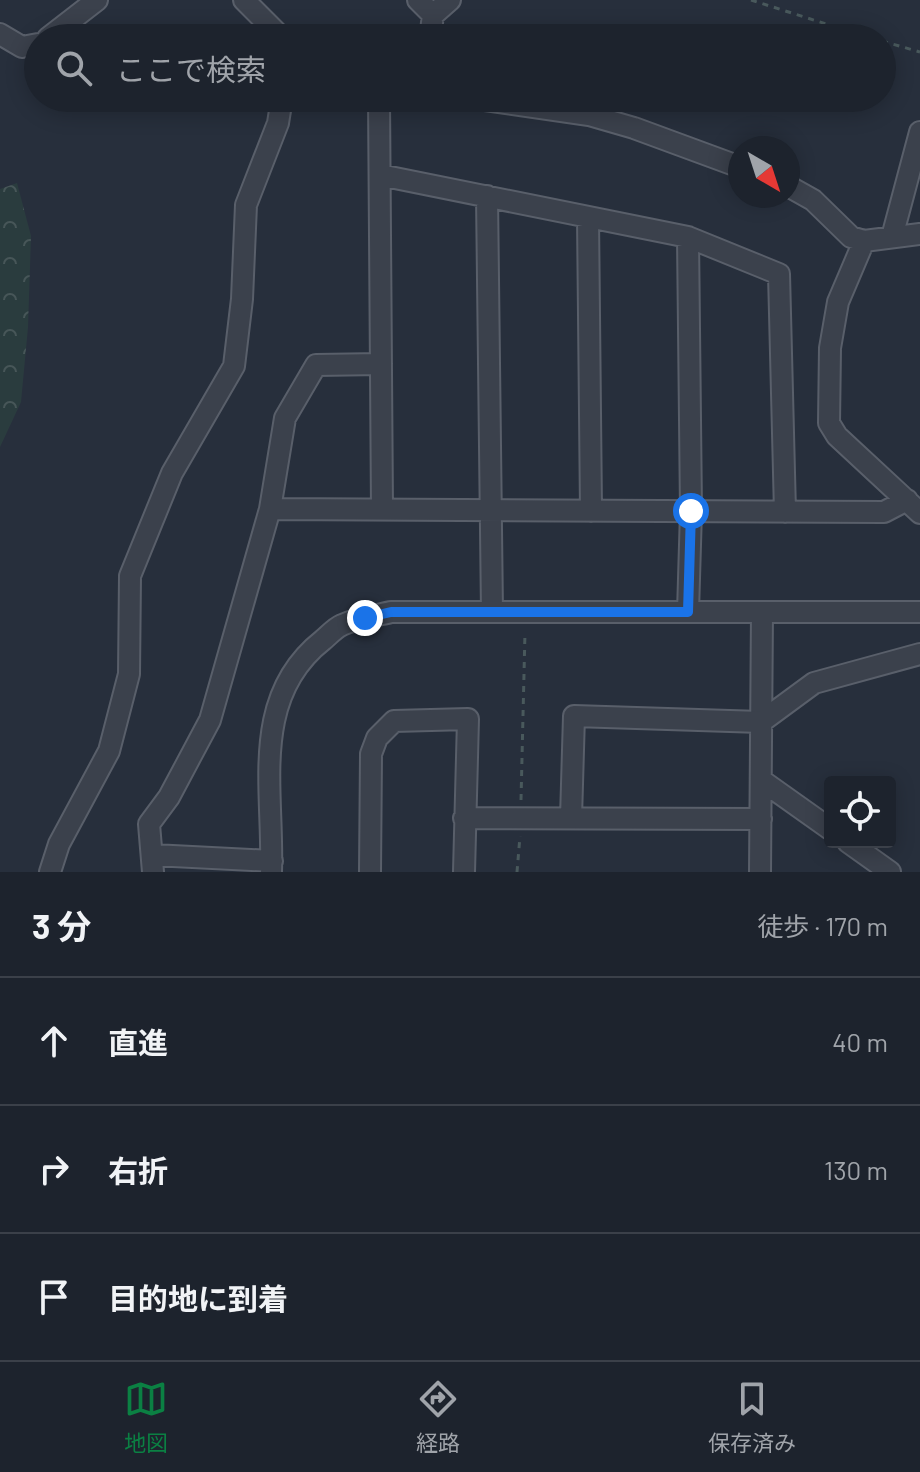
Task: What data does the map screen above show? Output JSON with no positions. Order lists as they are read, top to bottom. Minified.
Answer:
{"north":"bottom right","page":{"search":"ここで検索","heading":["3 分","徒歩 · 170 m"],"list":[["直進","40 m"],["右折","130 m"],"目的地に到着"],"nav":["地図","経路","保存済み"]}}
